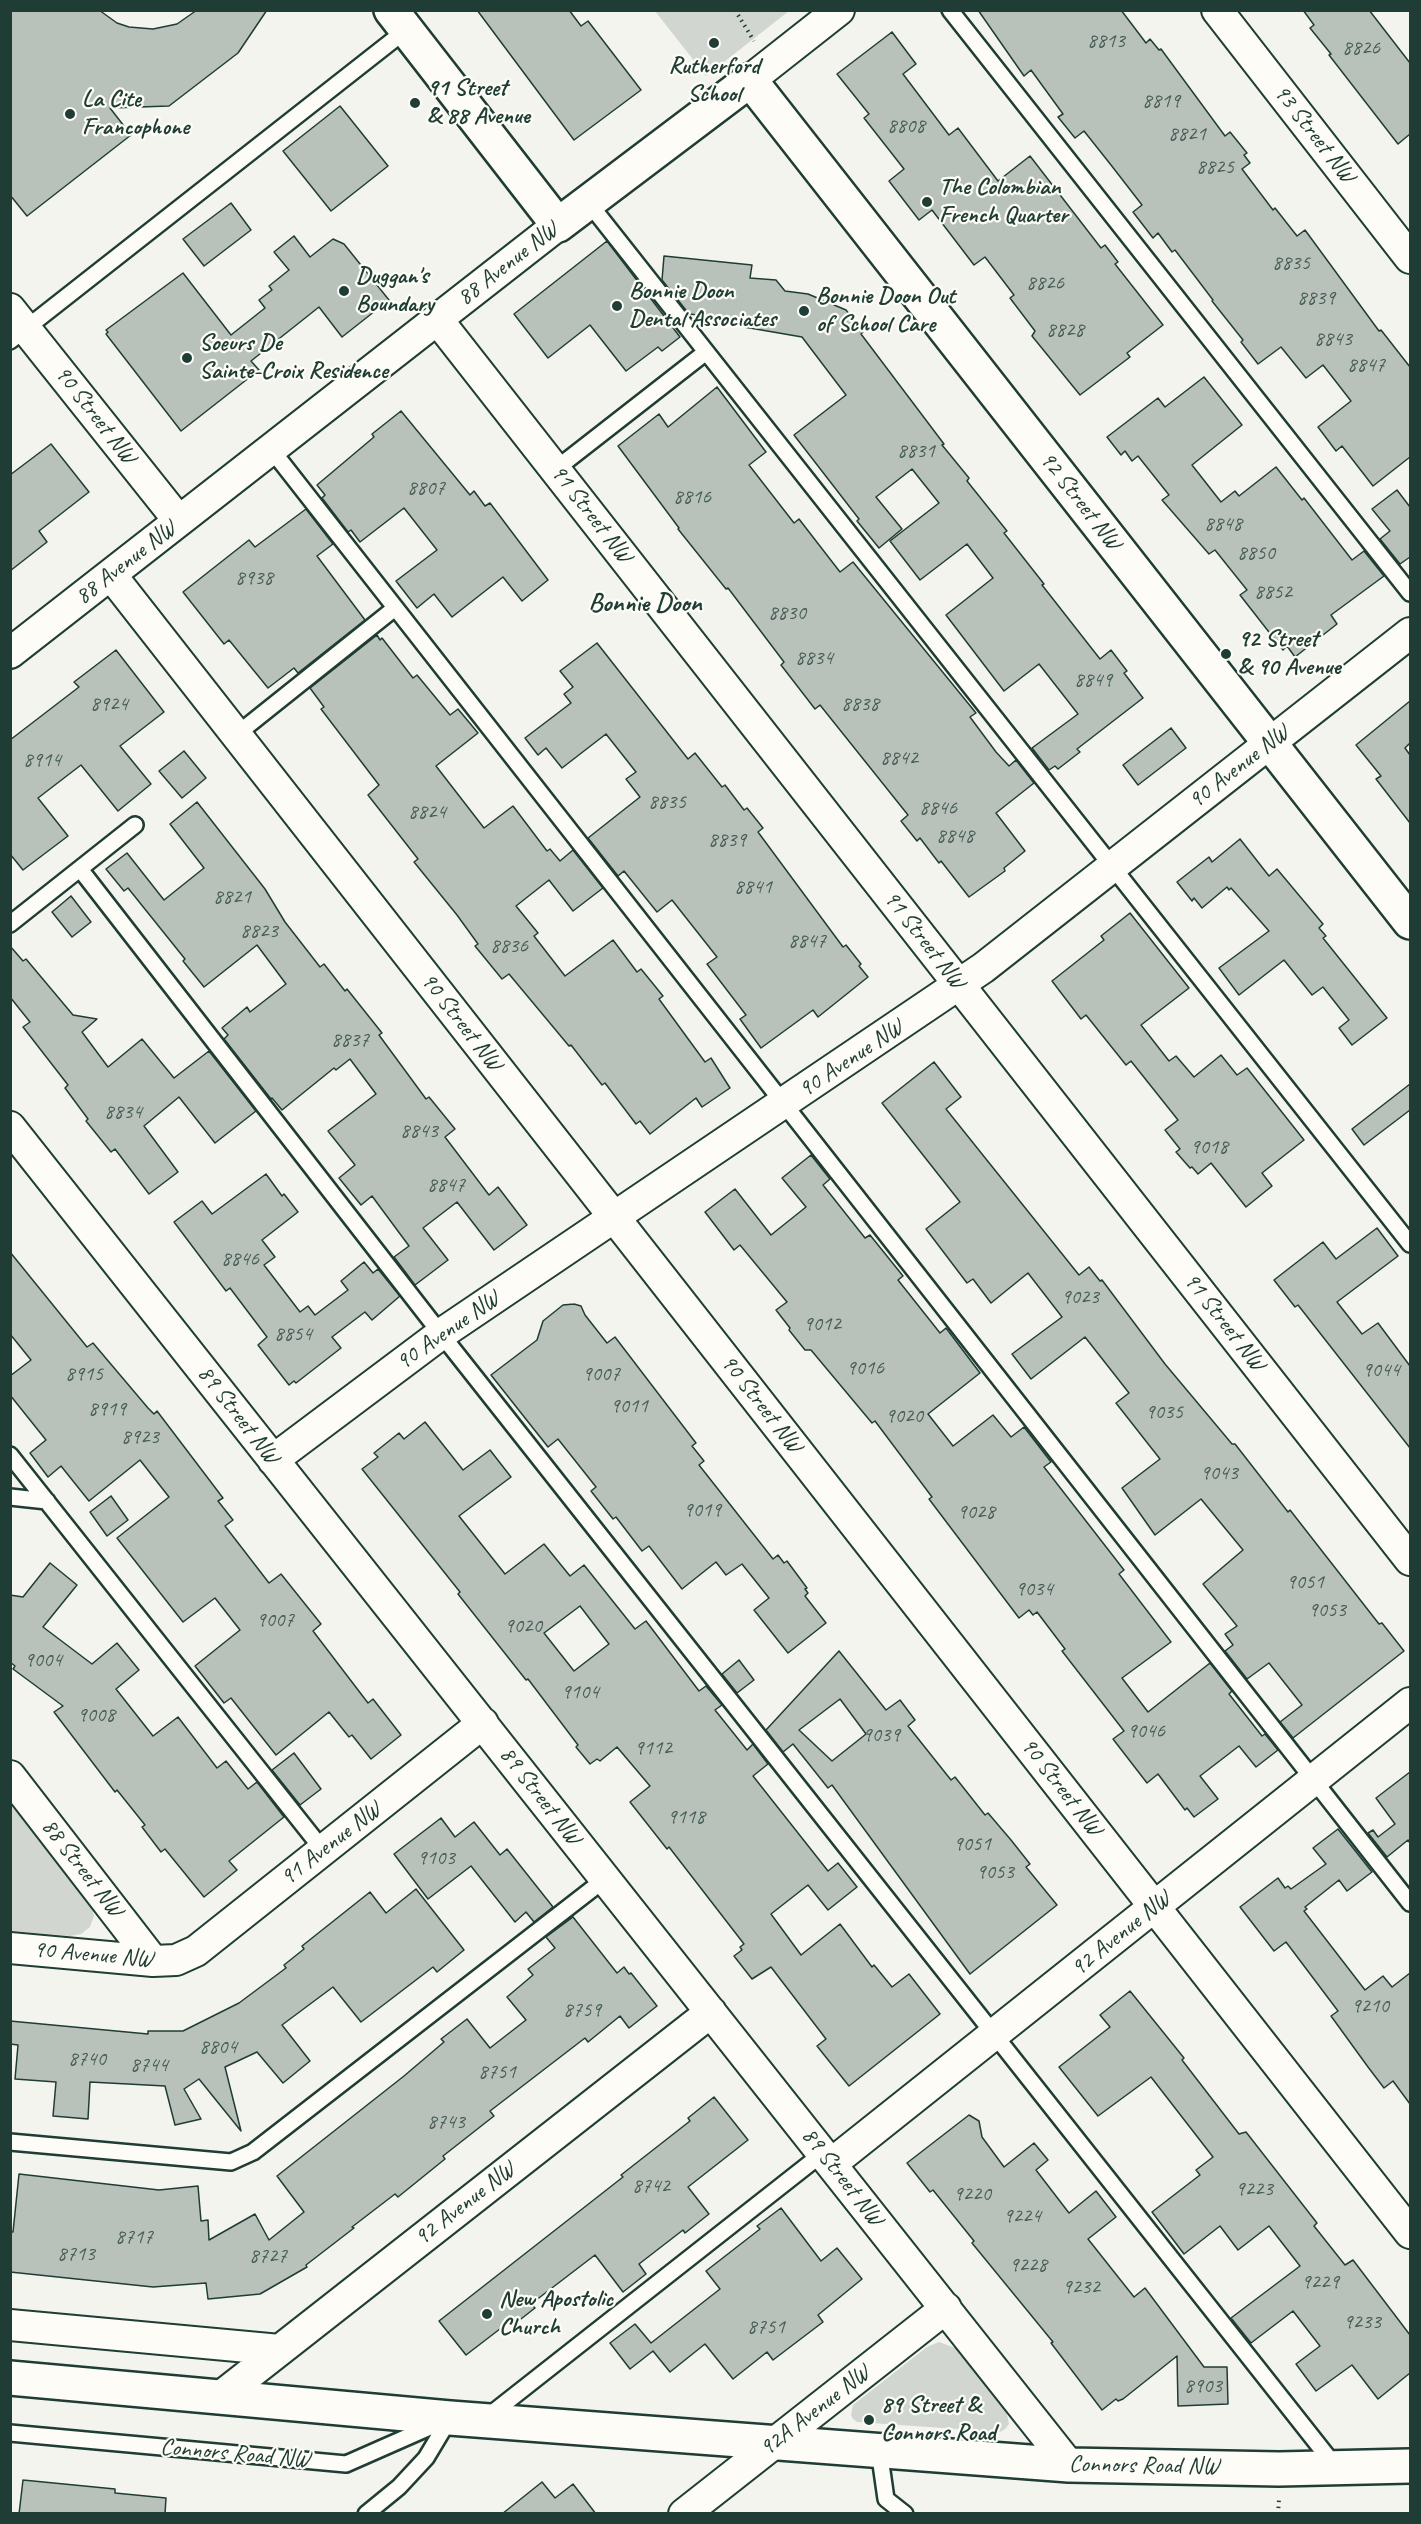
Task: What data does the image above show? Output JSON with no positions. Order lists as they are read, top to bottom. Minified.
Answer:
{"streets":{"street":["93 Street NW","88 Avenue NW","90 Street NW","92 Street NW","91 Street NW","90 Avenue NW","89 Street NW","91 Avenue NW","88 Street NW","92 Avenue NW","92A Avenue NW","Connors Road NW"]},"crossings":[["88 Avenue NW","90 Street NW"],["88 Avenue NW","92 Street NW"],["88 Avenue NW","91 Street NW"],["90 Street NW","90 Avenue NW"],["90 Street NW","92 Avenue NW"],["92 Street NW","90 Avenue NW"],["91 Street NW","90 Avenue NW"],["90 Avenue NW","89 Street NW"],["90 Avenue NW","91 Avenue NW"],["90 Avenue NW","88 Street NW"],["89 Street NW","91 Avenue NW"],["89 Street NW","92 Avenue NW"],["89 Street NW","92A Avenue NW"],["89 Street NW","Connors Road NW"],["91 Avenue NW","88 Street NW"],["92 Avenue NW","Connors Road NW"],["92A Avenue NW","Connors Road NW"]],"districts":["Bonnie Doon"],"places":["Rutherford School","91 Street & 88 Avenue","La Cite Francophone","The Colombian French Quarter","Duggan's Boundary","Bonnie Doon Dental Associates","Bonnie Doon Out of School Care","Soeurs De Sainte-Croix Residence","92 Street & 90 Avenue","New Apostolic Church","89 Street & Connors Road"],"house_numbers":["8813","8826","8819","8808","8821","8825","8835","8826","8839","8828","8843","8847","8831","8807","8816","8848","8850","8938","8852","8830","8834","8849","8924","8838","8842","8914","8835","8846","8824","8848","8839","8841","8821","8823","8847","8836","8837","8834","8843","9018","8847","8846","9023","9012","8854","9016","9044","8915","9007","9011","8919","9035","9020","8923","9043","9019","9028","9051","9034","9053","9007","9020","9004","9104","9008","9046","9039","9112","9118","9051","9103","9053","9210","8759","8804","8740","8744","8751","8743","8742","9223","9220","9224","8717","8713","8727","9228","9229","9232","9233","8751","8903"]}
